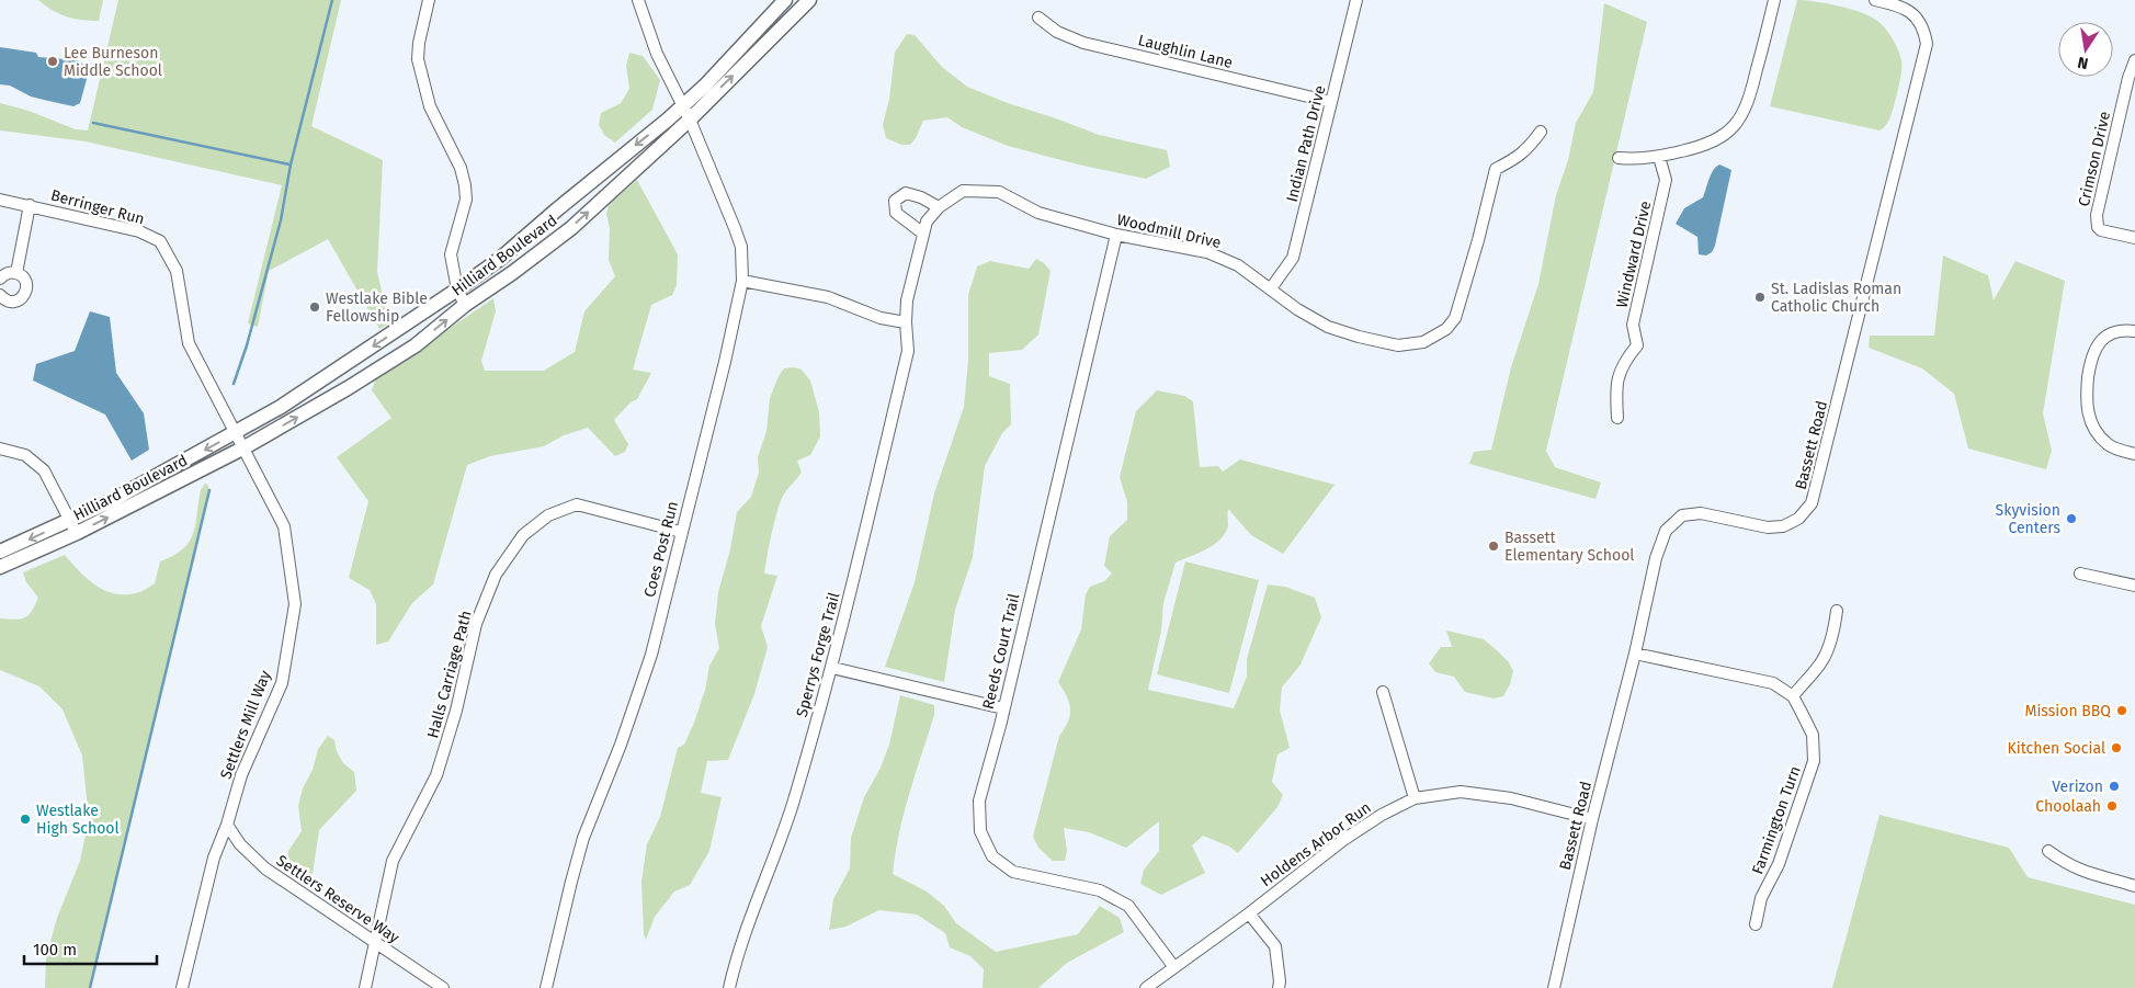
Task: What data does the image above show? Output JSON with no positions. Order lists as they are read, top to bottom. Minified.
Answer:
{"streets":{"main road":["Hilliard Boulevard"],"street":["Laughlin Lane","Indian Path Drive","Crimson Drive","Berringer Run","Woodmill Drive","Windward Drive","Bassett Road","Coes Post Run","Reeds Court Trail","Sperrys Forge Trail","Halls Carriage Path","Settlers Mill Way","Farmington Turn","Holdens Arbor Run","Settlers Reserve Way"]},"crossings":[["Laughlin Lane","Indian Path Drive"],["Indian Path Drive","Woodmill Drive"],["Berringer Run","Hilliard Boulevard"],["Berringer Run","Settlers Mill Way"],["Woodmill Drive","Reeds Court Trail"],["Woodmill Drive","Sperrys Forge Trail"],["Hilliard Boulevard","Coes Post Run"],["Hilliard Boulevard","Settlers Mill Way"],["Bassett Road","Farmington Turn"],["Bassett Road","Holdens Arbor Run"],["Coes Post Run","Halls Carriage Path"],["Reeds Court Trail","Holdens Arbor Run"],["Halls Carriage Path","Settlers Reserve Way"],["Settlers Mill Way","Settlers Reserve Way"]],"places":["Lee Burneson Middle School","St. Ladislas Roman Catholic Church","Westlake Bible Fellowship","Skyvision Centers","Bassett Elementary School","Mission BBQ","Kitchen Social","Verizon","Choolaah","Westlake High School"],"scale_bar":"100 m","north":"bottom"}
